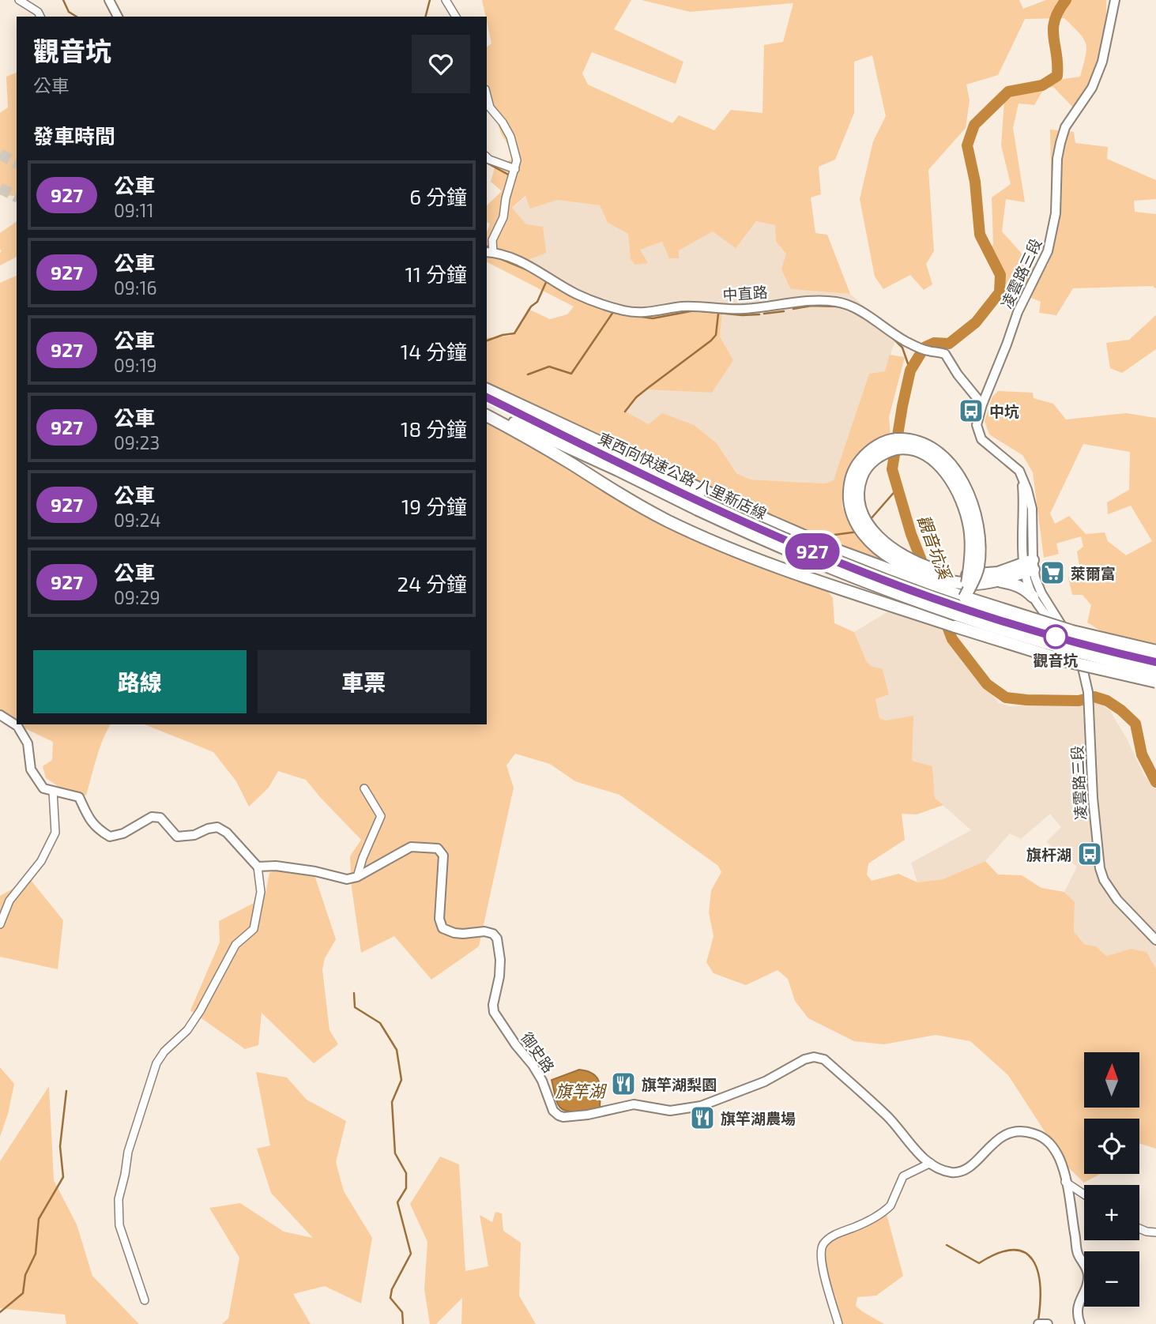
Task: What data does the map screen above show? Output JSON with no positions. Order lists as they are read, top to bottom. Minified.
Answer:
{"streets":{"highway":["東西向快速公路 八里新店線"],"street":["凌雲路三段","中直路","御史路"]},"crossings":[["凌雲路三段","中直路"]],"water":["觀音坑溪","旗竿湖"],"places":{"bus stop":["中坑","旗杆湖"],"supermarket":["萊爾富"],"other":["觀音坑"],"restaurant":["旗竿湖梨園","旗竿湖農場"]},"lines":["bus line 927"],"north":"top","page":{"on_map":"927","heading":[["觀音坑","公車"],"發車時間"],"list":[{"mark":"927","name":"公車","note":"09:11","value":"6 分鐘"},{"mark":"927","name":"公車","note":"09:16","value":"11 分鐘"},{"mark":"927","name":"公車","note":"09:19","value":"14 分鐘"},{"mark":"927","name":"公車","note":"09:23","value":"18 分鐘"},{"mark":"927","name":"公車","note":"09:24","value":"19 分鐘"},{"mark":"927","name":"公車","note":"09:29","value":"24 分鐘"}],"buttons":["路線","車票"],"map_buttons":["+","−"]}}
